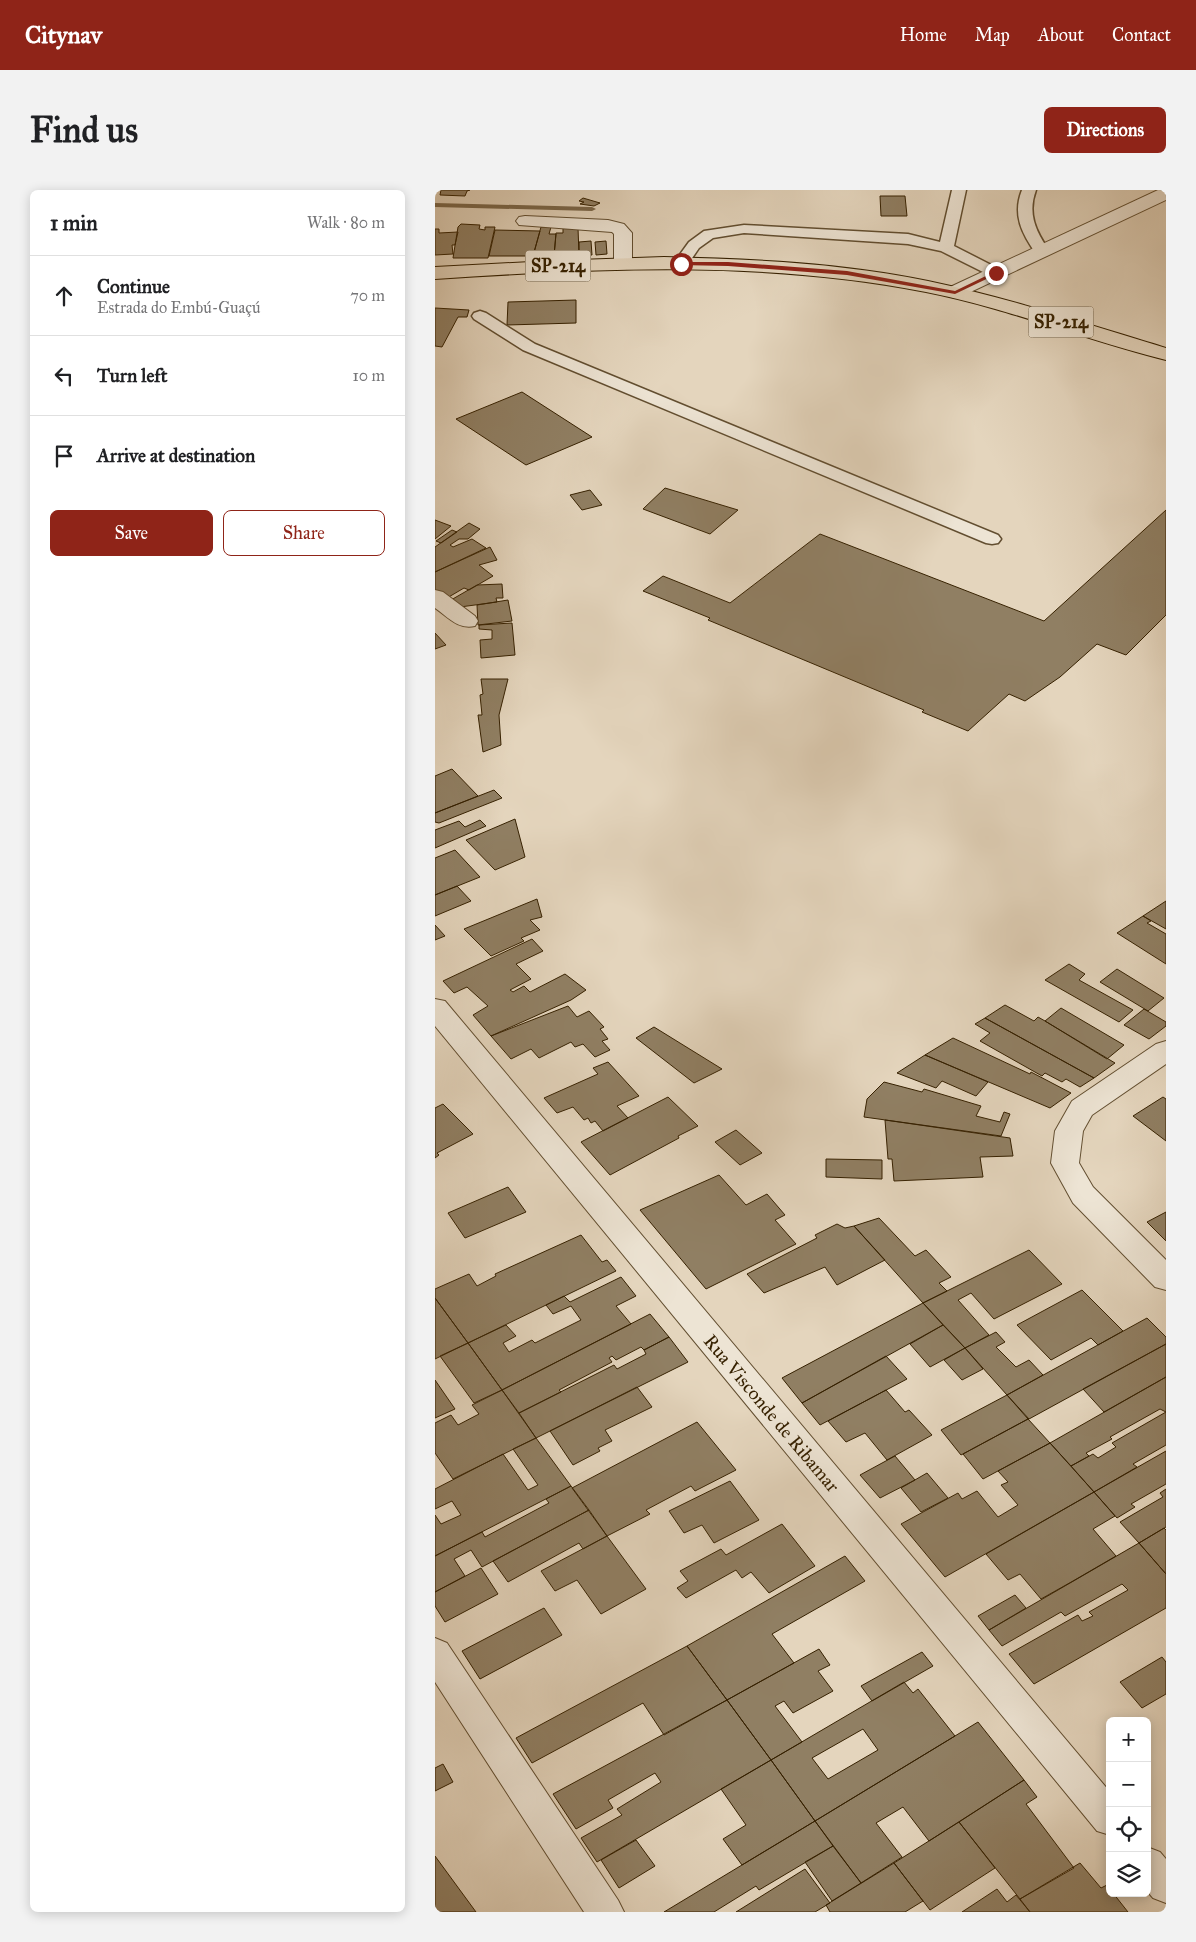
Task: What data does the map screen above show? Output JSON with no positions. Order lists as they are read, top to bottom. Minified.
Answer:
{"streets":{"main road":["SP-214"],"street":["Rua Visconde de Ribamar"]},"page":{"header":"Citynav","nav":["Home","Map","About","Contact"],"buttons":["Directions",["Save","Share"]],"title":"Find us","heading":["1 min","Walk · 80 m"],"list":[["Continue","Estrada do Embú-Guaçú","70 m"],["Turn left","10 m"],"Arrive at destination"],"map_buttons":["+","−"]}}
